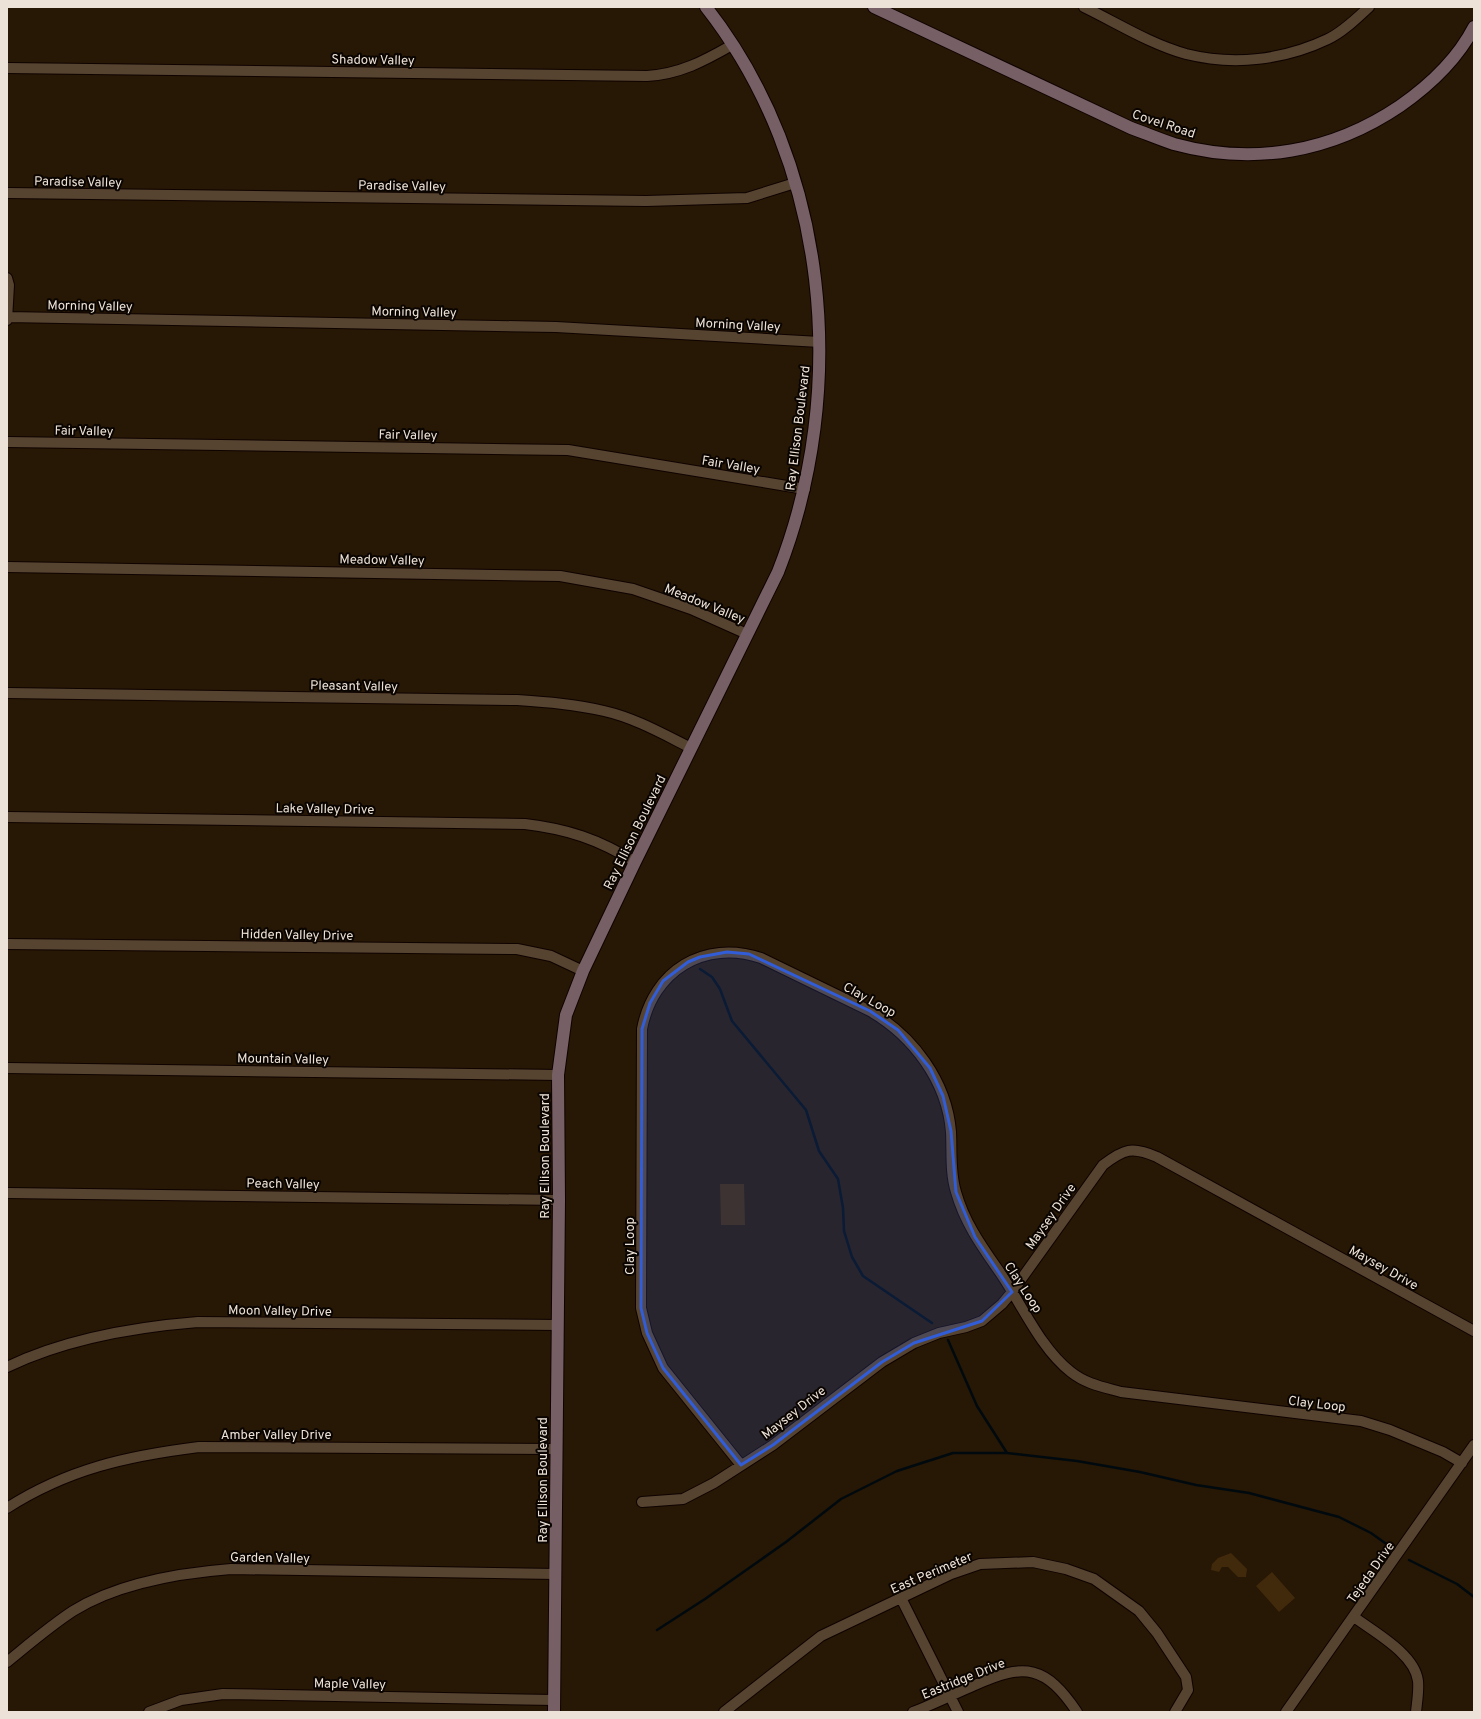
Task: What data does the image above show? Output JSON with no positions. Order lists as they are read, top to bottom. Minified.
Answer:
{"streets":{"street":["Shadow Valley","Covel Road","Paradise Valley","Morning Valley","Ray Ellison Boulevard","Fair Valley","Meadow Valley","Pleasant Valley","Lake Valley Drive","Hidden Valley Drive","Clay Loop","Mountain Valley","Peach Valley","Maysey Drive","Moon Valley Drive","Amber Valley Drive","Garden Valley","East Perimeter","Tejeda Drive","Eastridge Drive","Maple Valley"]},"crossings":[["Shadow Valley","Ray Ellison Boulevard"],["Paradise Valley","Ray Ellison Boulevard"],["Morning Valley","Ray Ellison Boulevard"],["Ray Ellison Boulevard","Fair Valley"],["Ray Ellison Boulevard","Meadow Valley"],["Ray Ellison Boulevard","Pleasant Valley"],["Ray Ellison Boulevard","Lake Valley Drive"],["Ray Ellison Boulevard","Hidden Valley Drive"],["Ray Ellison Boulevard","Mountain Valley"],["Ray Ellison Boulevard","Peach Valley"],["Ray Ellison Boulevard","Moon Valley Drive"],["Ray Ellison Boulevard","Amber Valley Drive"],["Ray Ellison Boulevard","Garden Valley"],["Ray Ellison Boulevard","Maple Valley"],["Clay Loop","Maysey Drive"],["Clay Loop","Tejeda Drive"]]}
